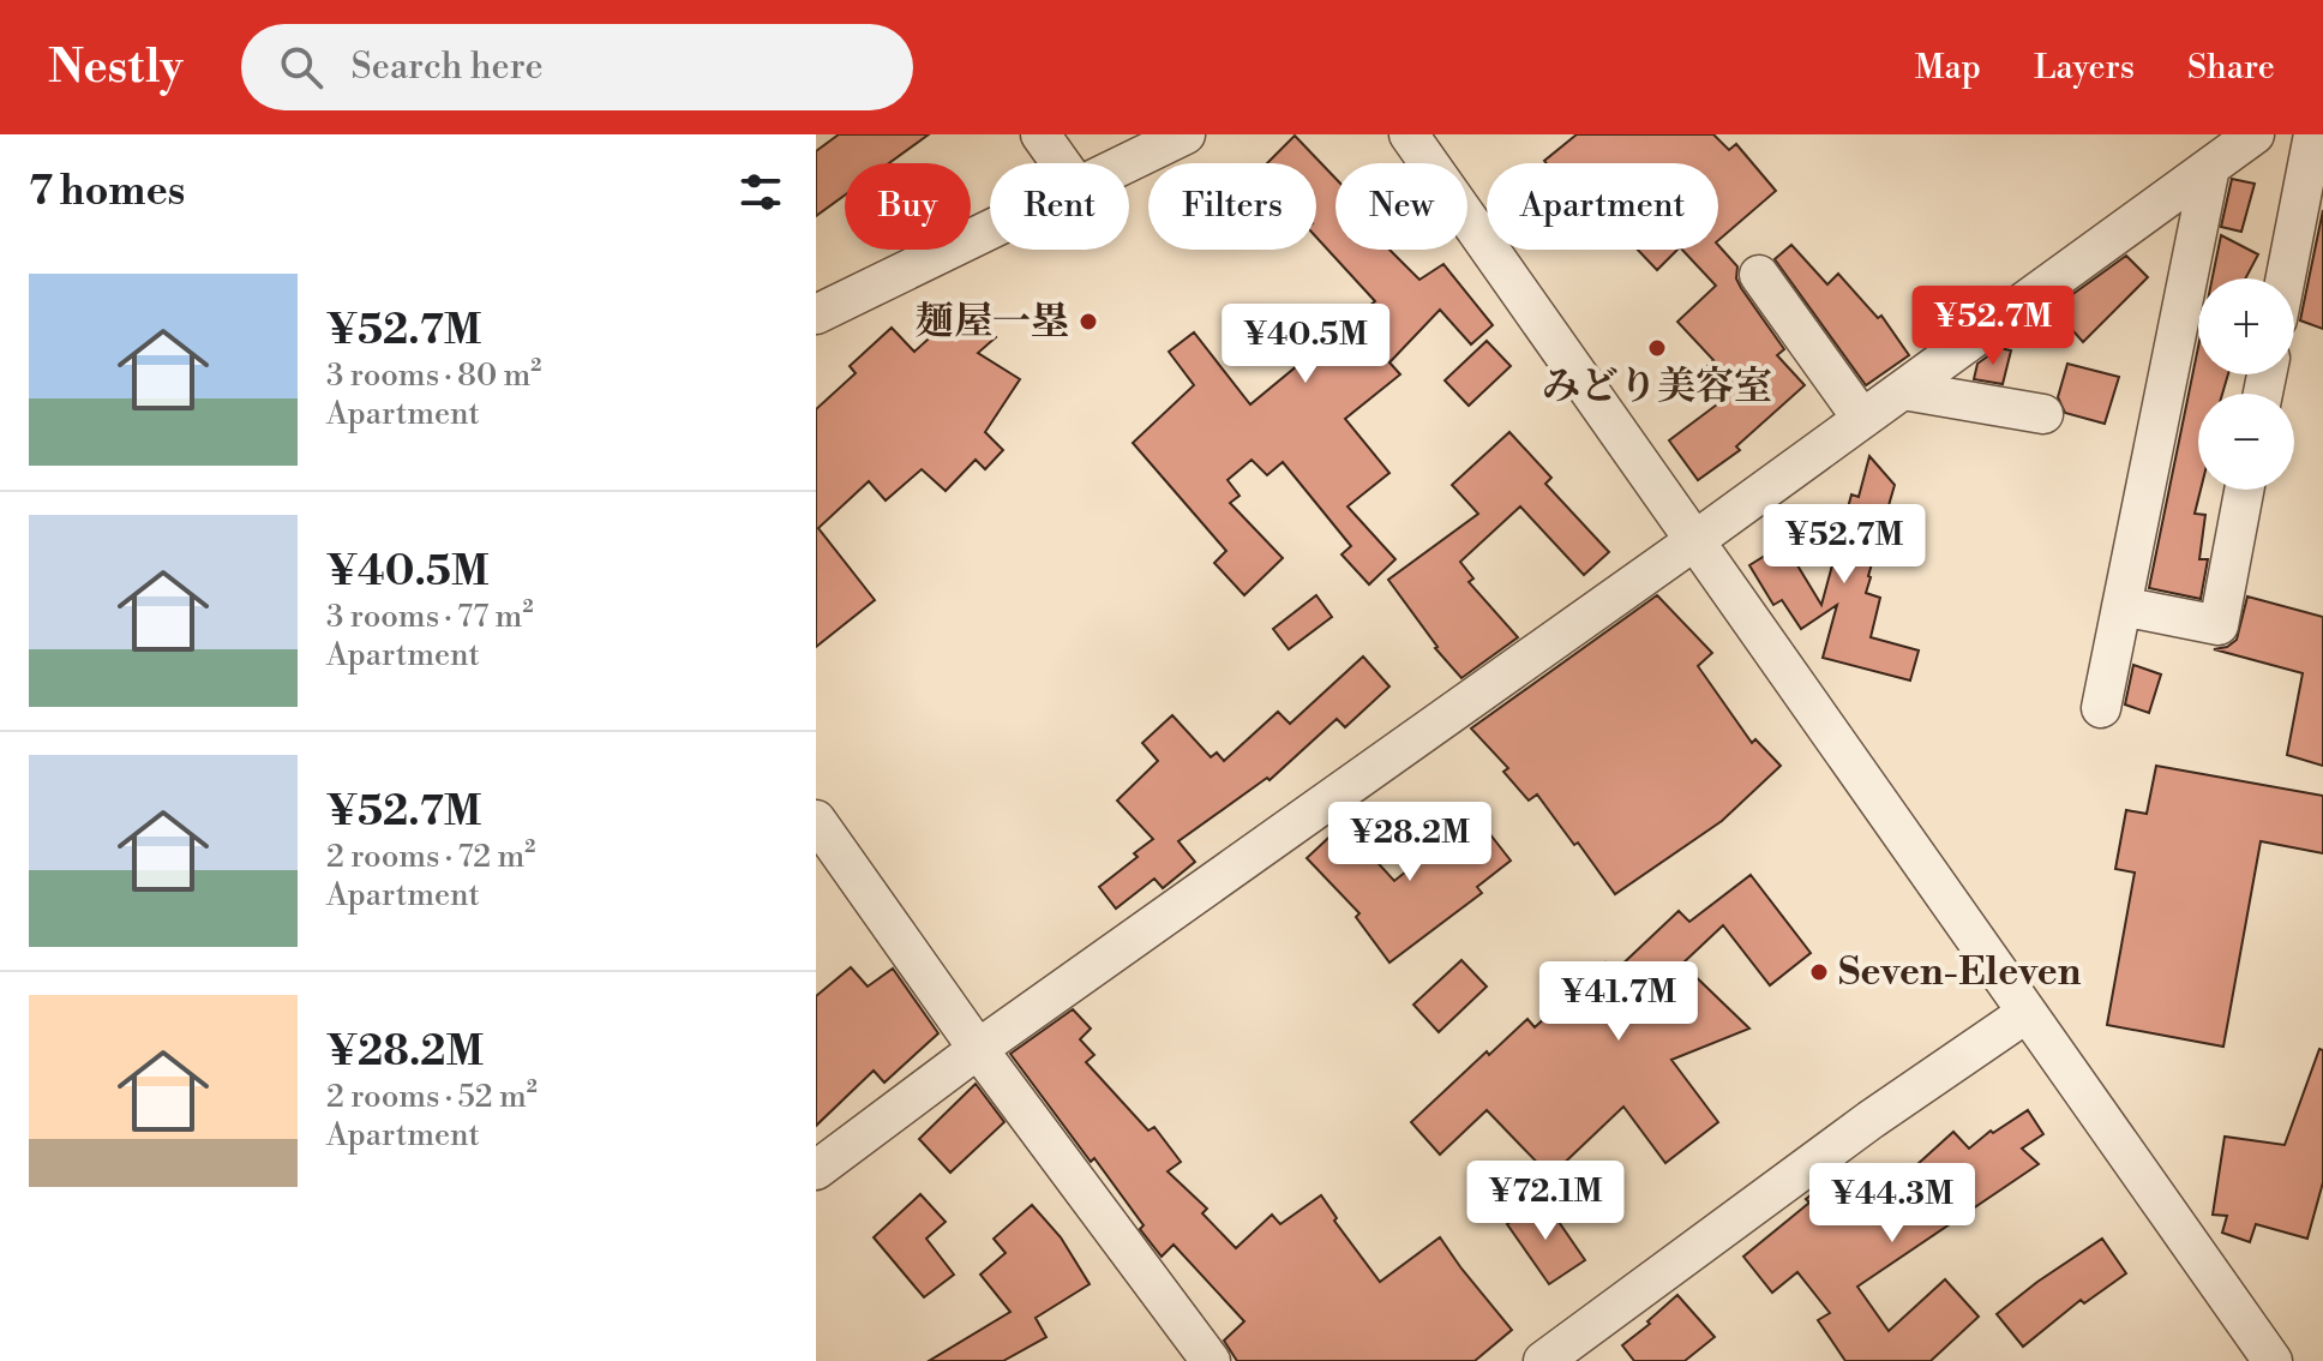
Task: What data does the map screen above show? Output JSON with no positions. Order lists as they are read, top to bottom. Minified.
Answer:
{"places":["麺屋一塁","みどり美容室","Seven-Eleven"],"page":{"header":"Nestly","search":"Search here","nav":["Map","Layers","Share"],"heading":"7 homes","chip":["Buy","Rent","Filters","New","Apartment"],"list":[{"name":"¥52.7M","note":"3 rooms · 80 m² · Apartment"},{"name":"¥40.5M","note":"3 rooms · 77 m² · Apartment"},{"name":"¥52.7M","note":"2 rooms · 72 m² · Apartment"},{"name":"¥28.2M","note":"2 rooms · 52 m² · Apartment"}],"map_buttons":["+","−"],"price":["¥52.7M","¥40.5M","¥52.7M","¥28.2M","¥41.7M","¥72.1M","¥44.3M"]}}
